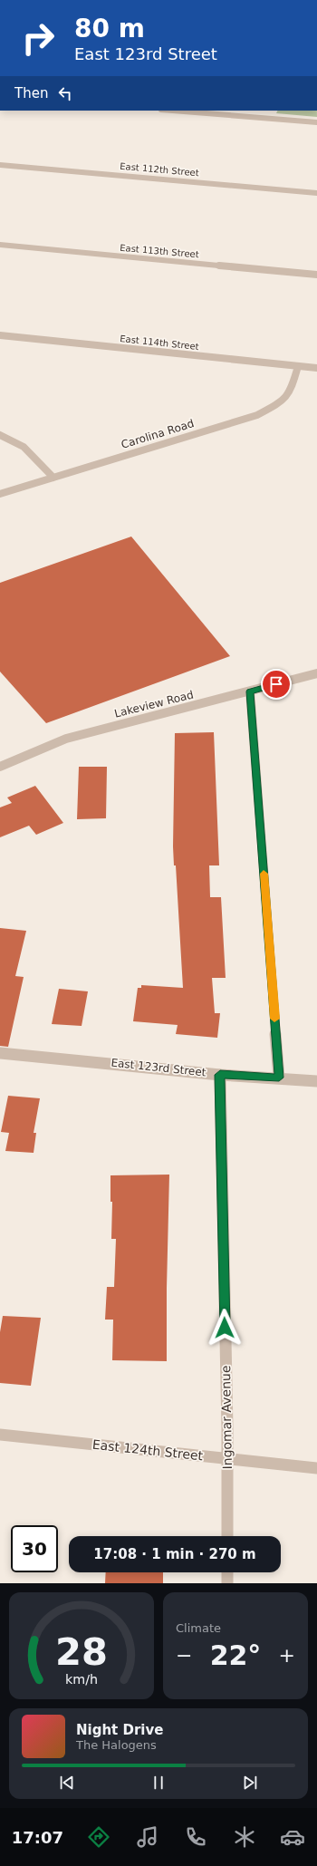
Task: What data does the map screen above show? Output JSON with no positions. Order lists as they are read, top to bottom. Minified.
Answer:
{"streets":{"street":["East 112th Street","East 113th Street","East 114th Street","Carolina Road","Lakeview Road","East 123rd Street","Ingomar Avenue","East 124th Street"]},"crossings":[["East 114th Street","Carolina Road"],["East 123rd Street","Ingomar Avenue"],["Ingomar Avenue","East 124th Street"]],"page":{"turn":["80 m","East 123rd Street"],"then":"Then","limit":"30","trip":"17:08 · 1 min · 270 m","tile":"Climate","heat":["−","22°","+"],"song":["Night Drive","The Halogens"],"tabs":"17:07","gauge":["28","km/h"]}}
